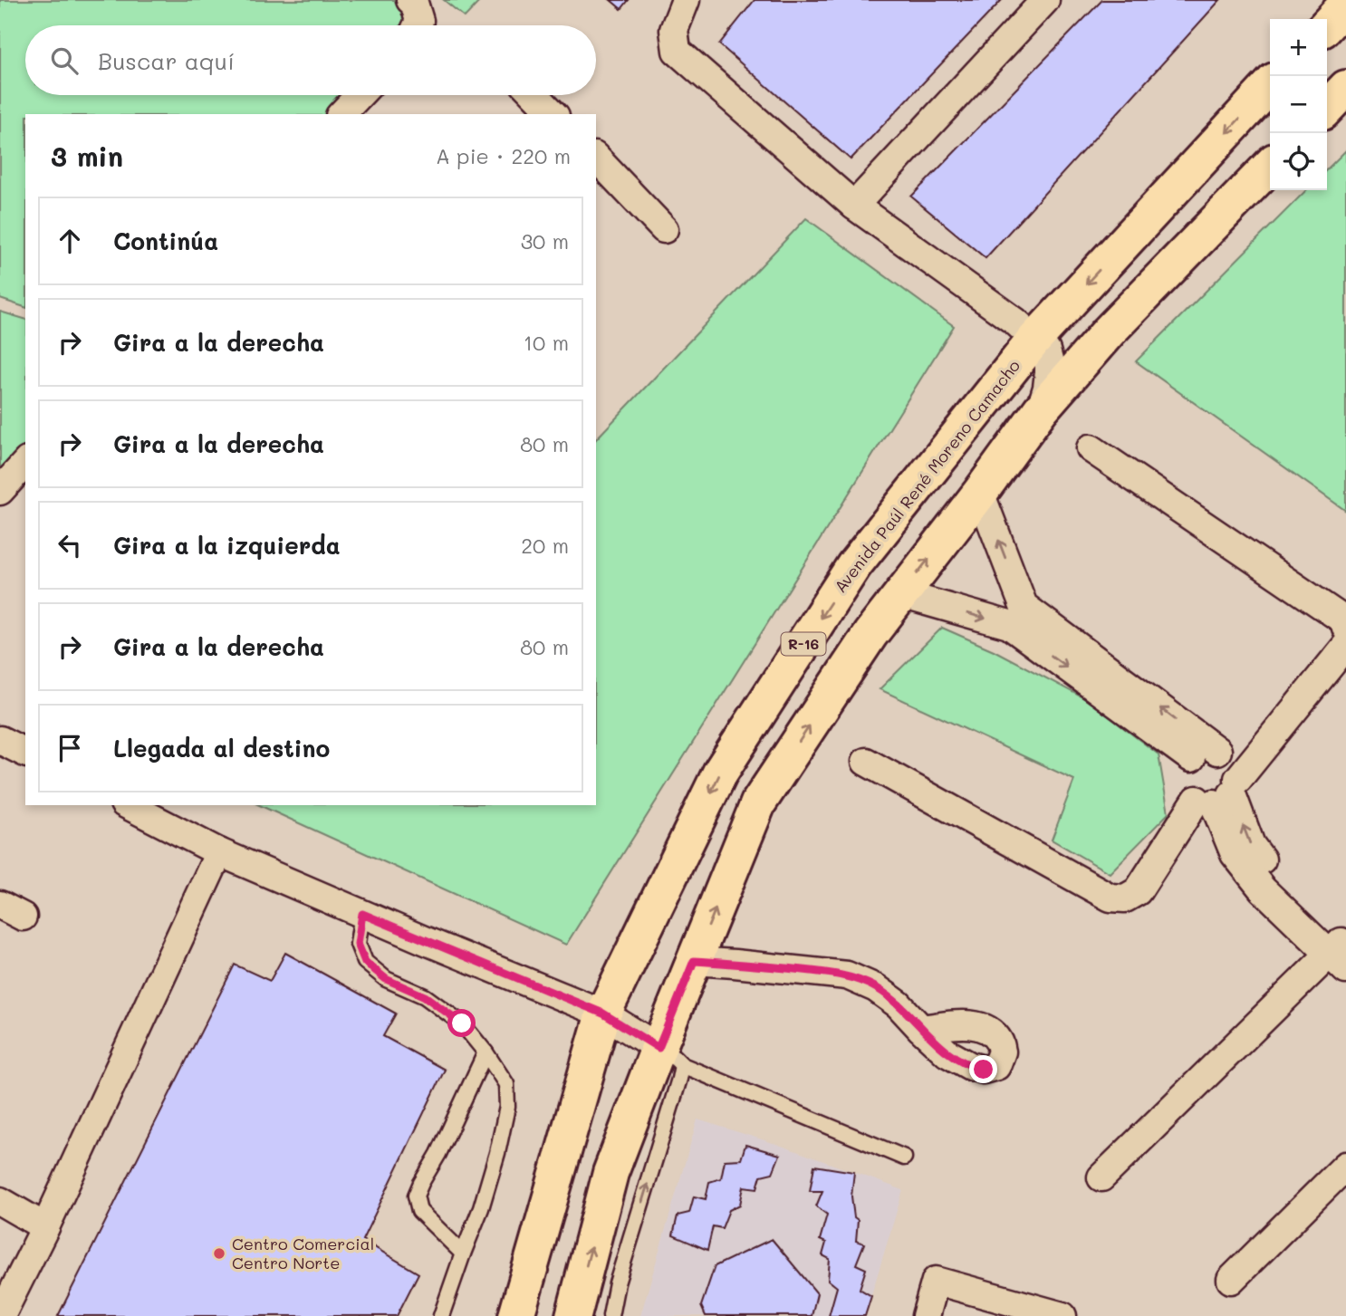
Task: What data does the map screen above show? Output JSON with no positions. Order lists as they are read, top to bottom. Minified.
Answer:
{"streets":{"main road":["Avenida Paúl René Moreno Camacho","R-16"]},"places":["Centro Comercial Centro Norte"],"page":{"map_buttons":["+","−"],"search":"Buscar aquí","heading":["3 min","A pie · 220 m"],"list":[["Continúa","30 m"],["Gira a la derecha","10 m"],["Gira a la derecha","80 m"],["Gira a la izquierda","20 m"],["Gira a la derecha","80 m"],"Llegada al destino"]}}
